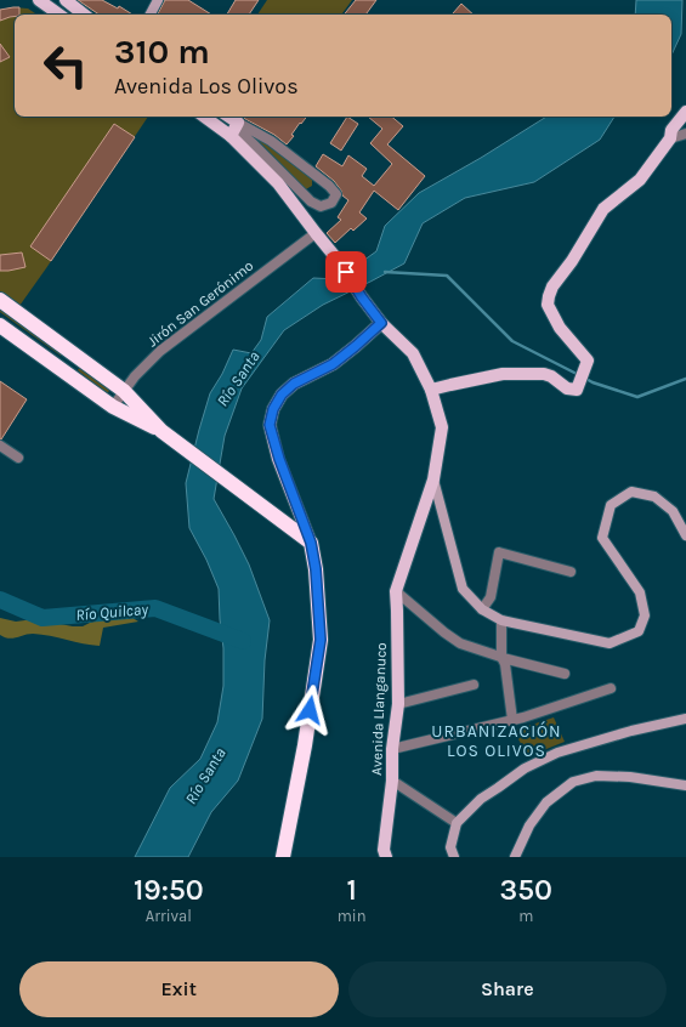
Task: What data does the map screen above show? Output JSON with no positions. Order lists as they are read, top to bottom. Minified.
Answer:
{"streets":{"main road":["Avenida Llanganuco"],"street":["Jirón San Gerónimo"]},"crossings":[["Jirón San Gerónimo","Avenida Llanganuco"]],"districts":["URBANIZACIÓN LOS OLIVOS"],"water":["Río Santa","Río Quilcay"],"page":{"turn":["310 m","Avenida Los Olivos"],"eta":["19:50","Arrival","1","min","350","m"],"buttons":["Exit","Share"]}}
